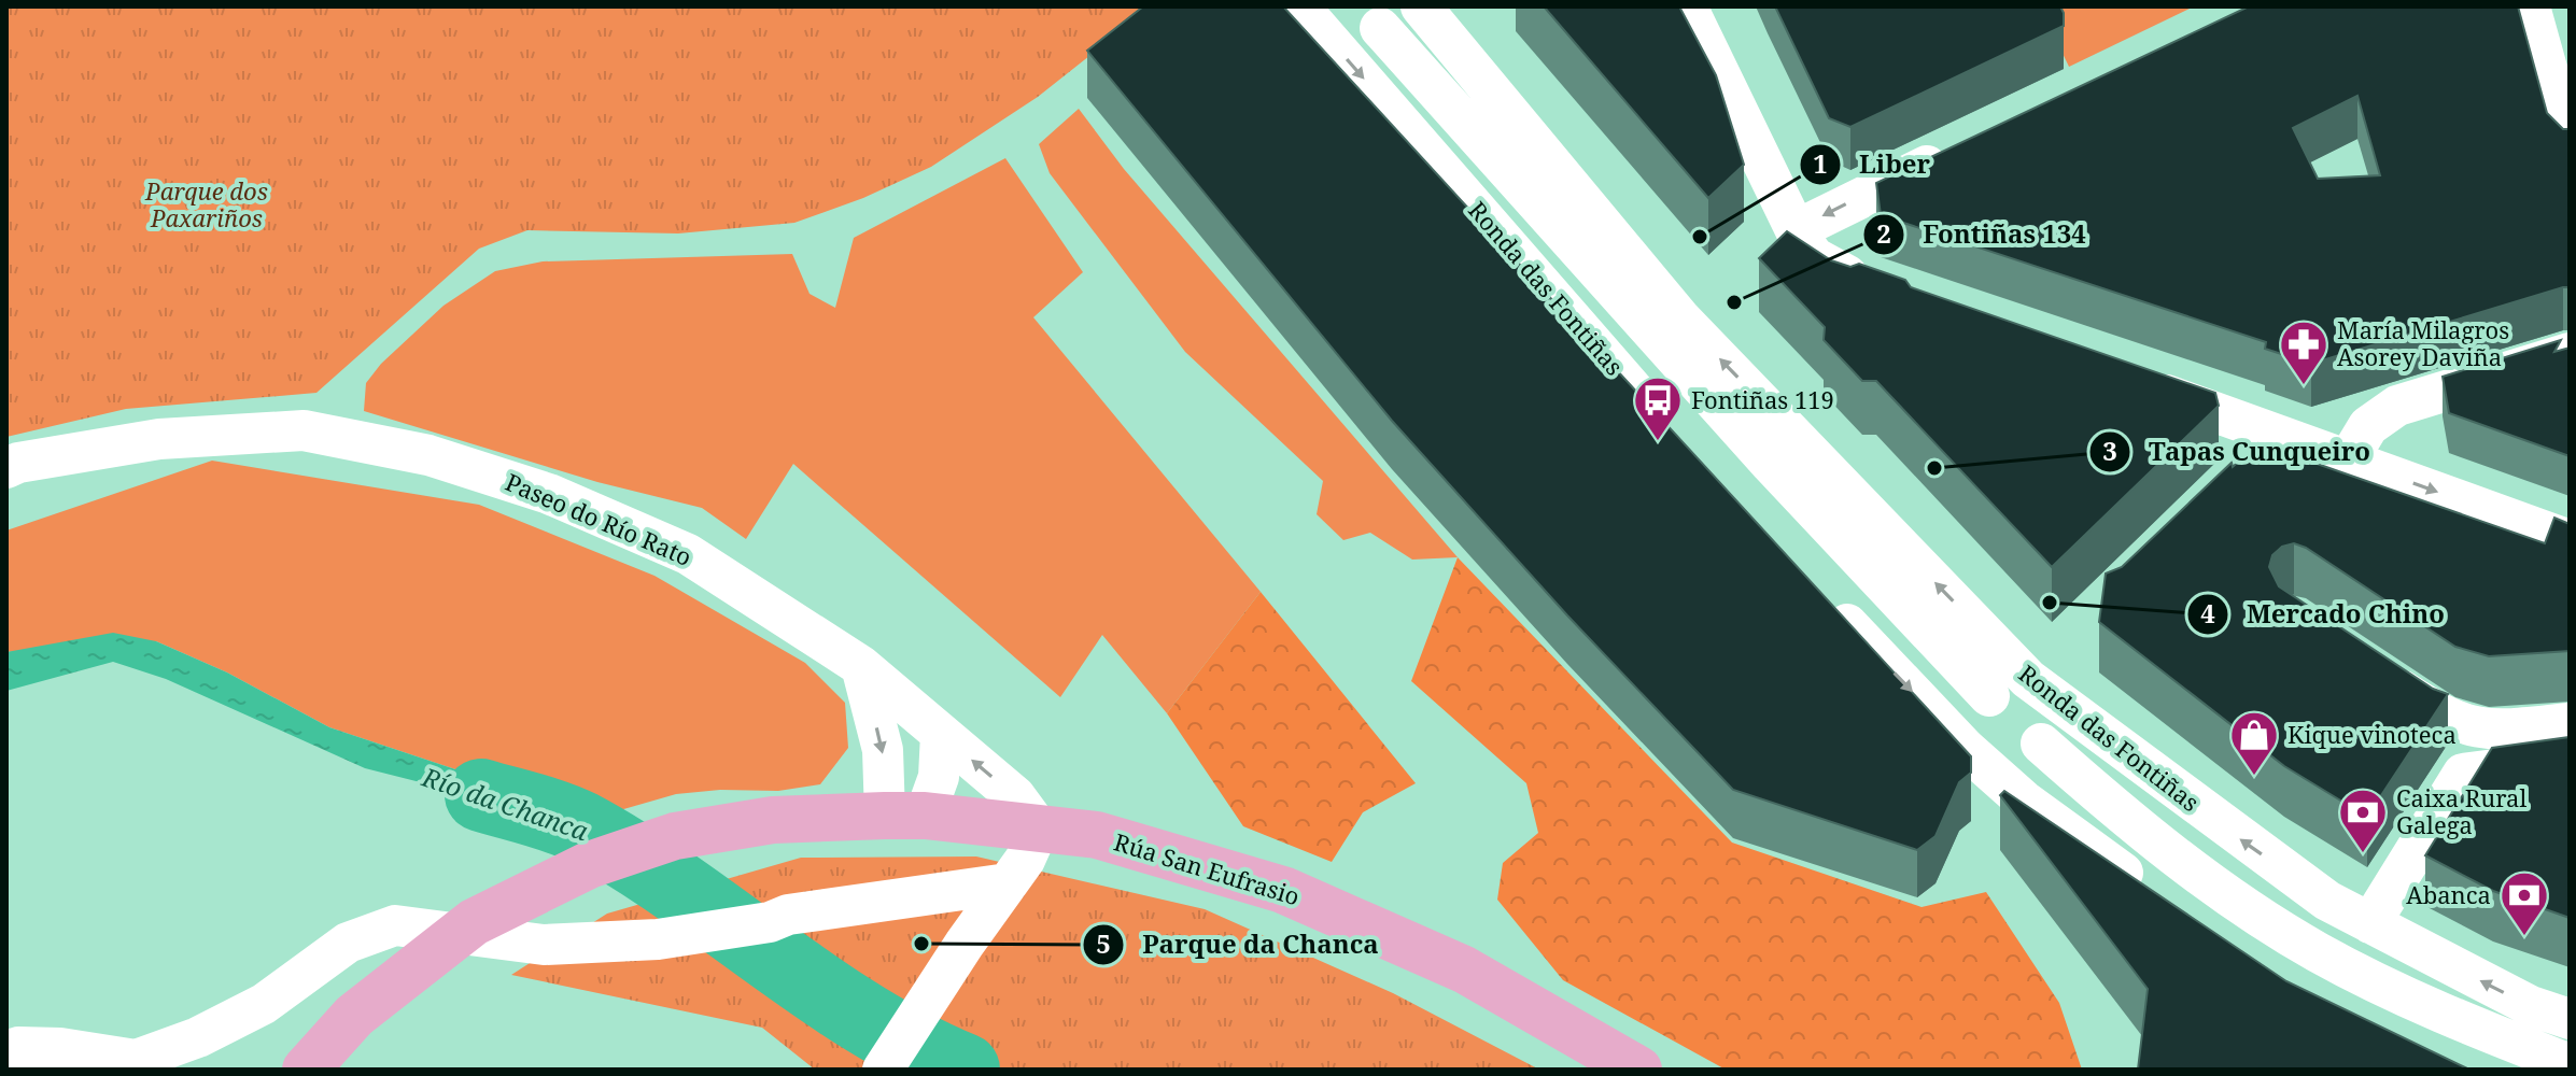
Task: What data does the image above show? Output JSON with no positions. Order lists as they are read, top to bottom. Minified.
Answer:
{"streets":{"main road":["Rúa San Eufrasio"],"street":["Ronda das Fontiñas","Paseo do Río Rato"]},"crossings":[["Paseo do Río Rato","Rúa San Eufrasio"]],"water":["Río da Chanca"],"parks":["Parque dos Paxariños"],"places":{"other":["Liber","Fontiñas 134","Tapas Cunqueiro","Mercado Chino","Parque da Chanca"],"pharmacy":["María Milagros Asorey Daviña"],"bus stop":["Fontiñas 119"],"shop":["Kique vinoteca"],"bank":["Caixa Rural Galega","Abanca"]}}
